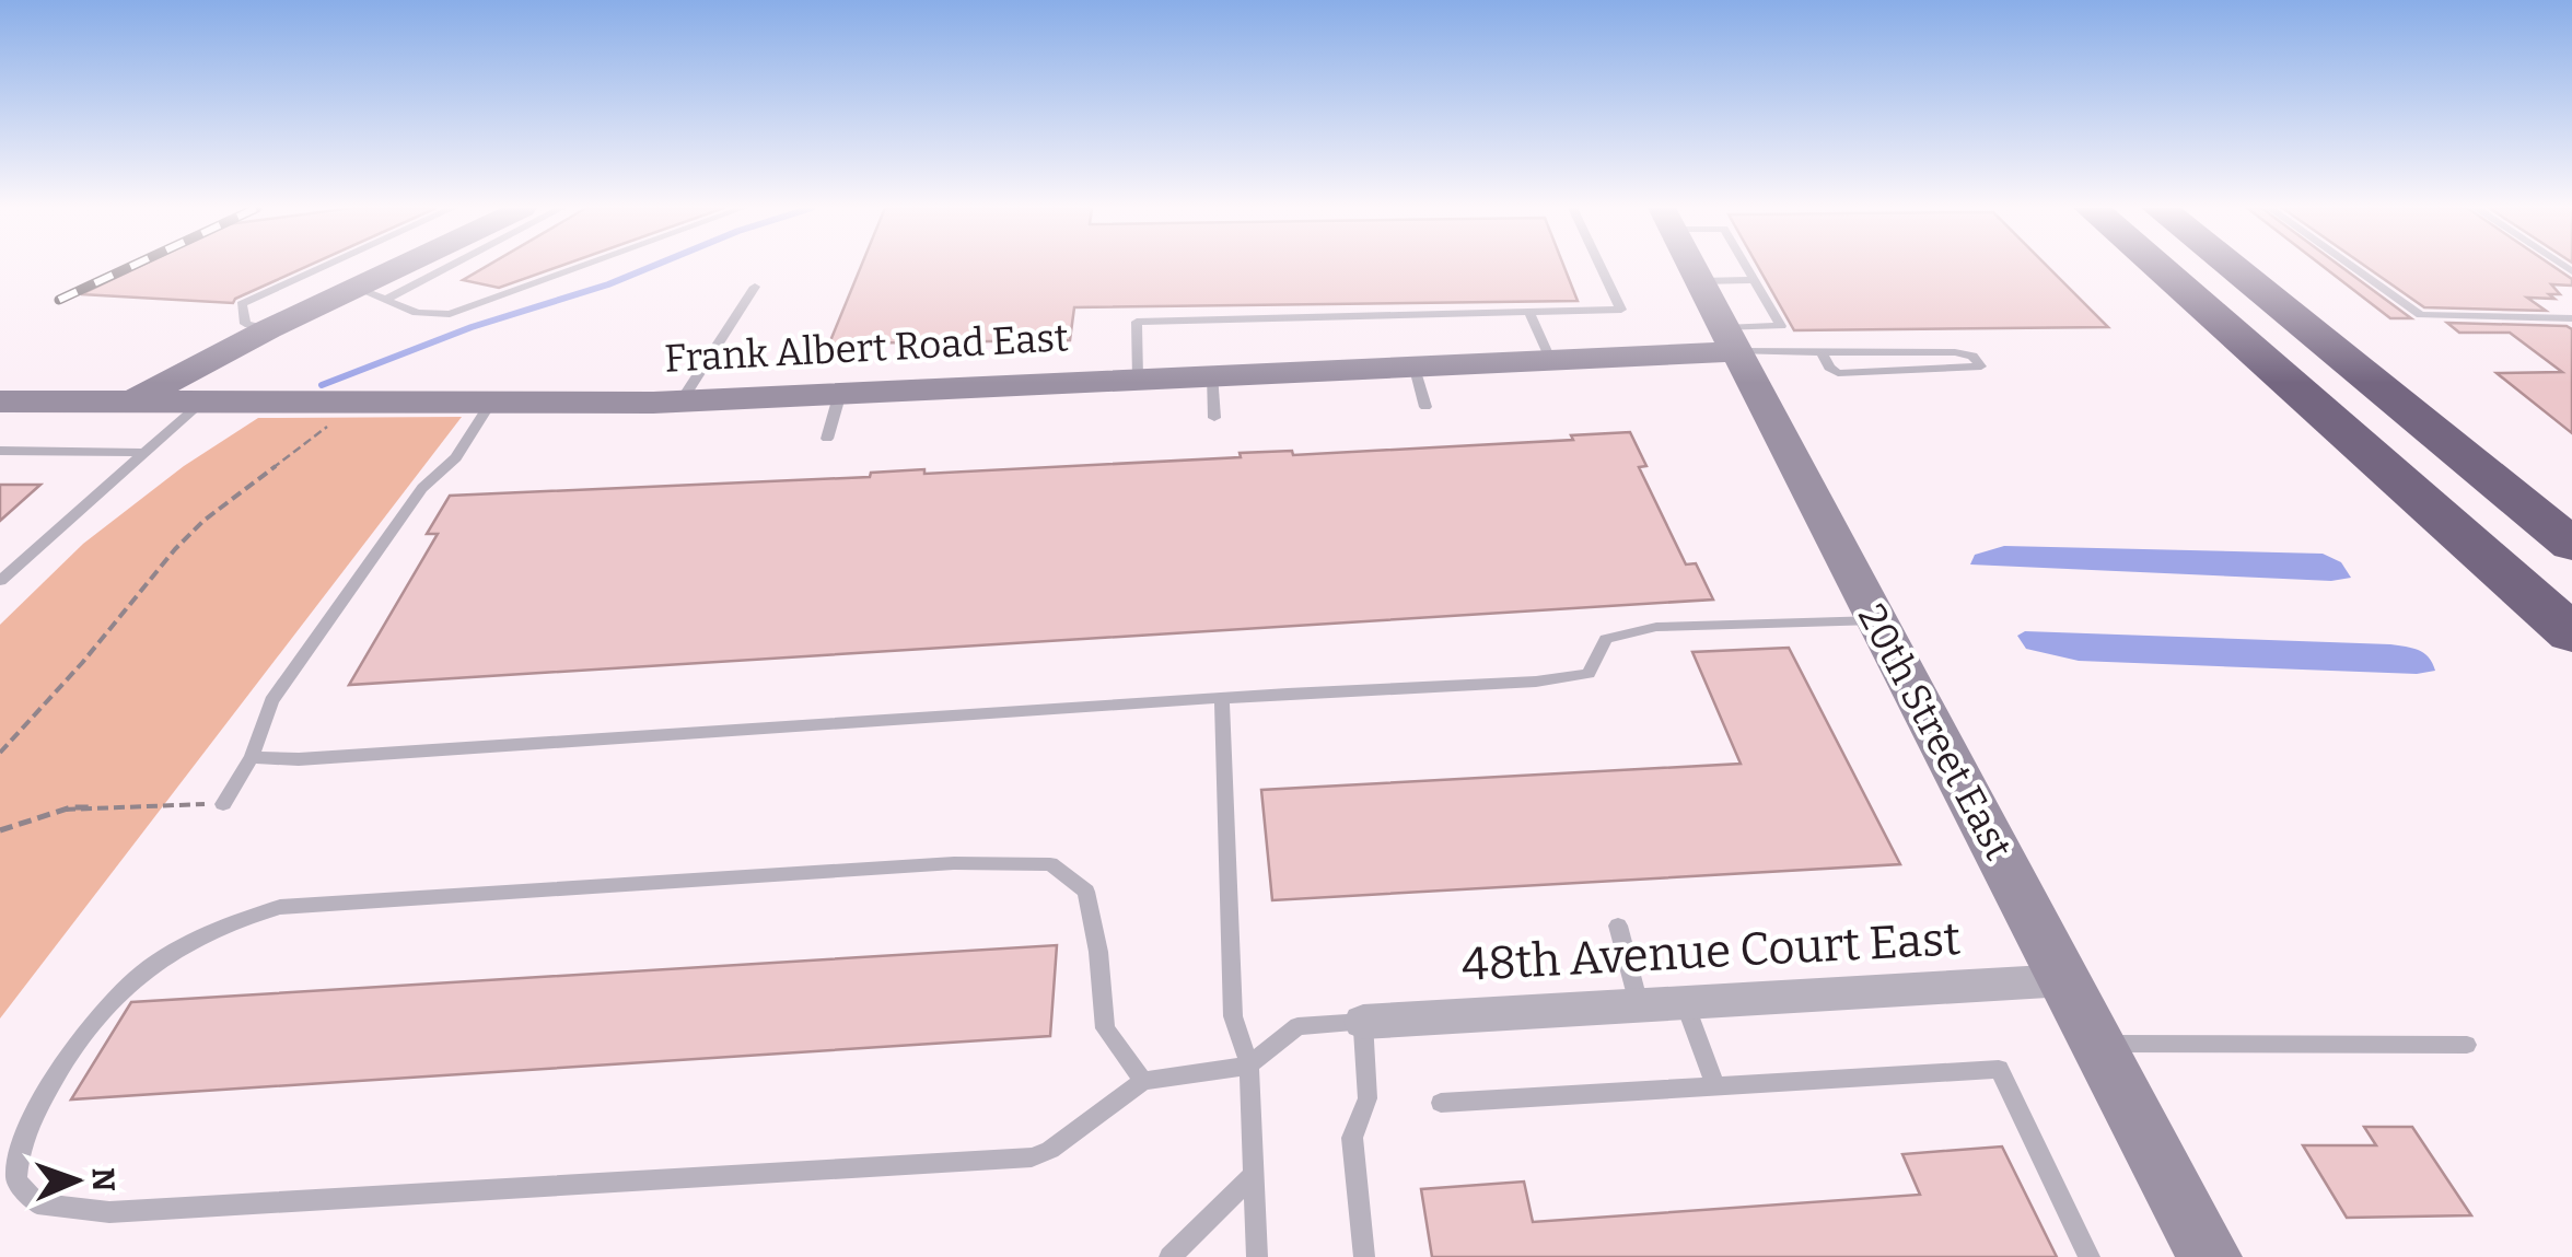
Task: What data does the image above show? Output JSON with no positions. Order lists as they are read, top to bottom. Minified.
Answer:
{"streets":{"street":["Frank Albert Road East","20th Street East","48th Avenue Court East"]},"crossings":[["Frank Albert Road East","20th Street East"],["20th Street East","48th Avenue Court East"]],"north":"right"}
